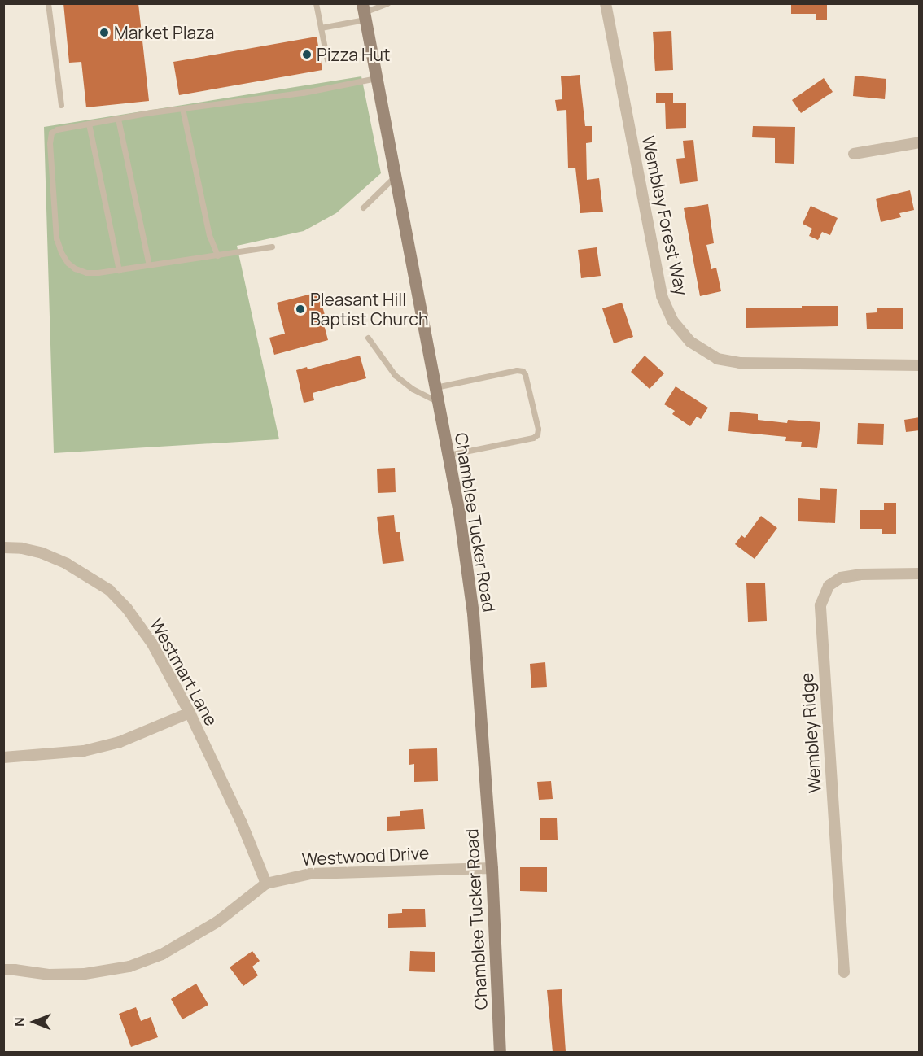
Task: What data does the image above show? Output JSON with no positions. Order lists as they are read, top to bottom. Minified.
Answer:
{"streets":{"main road":["Chamblee Tucker Road"],"street":["Wembley Forest Way","Westmart Lane","Wembley Ridge","Westwood Drive"]},"crossings":[["Chamblee Tucker Road","Westwood Drive"],["Westmart Lane","Westwood Drive"]],"places":["Market Plaza","Pizza Hut","Pleasant Hill Baptist Church"],"north":"left"}
